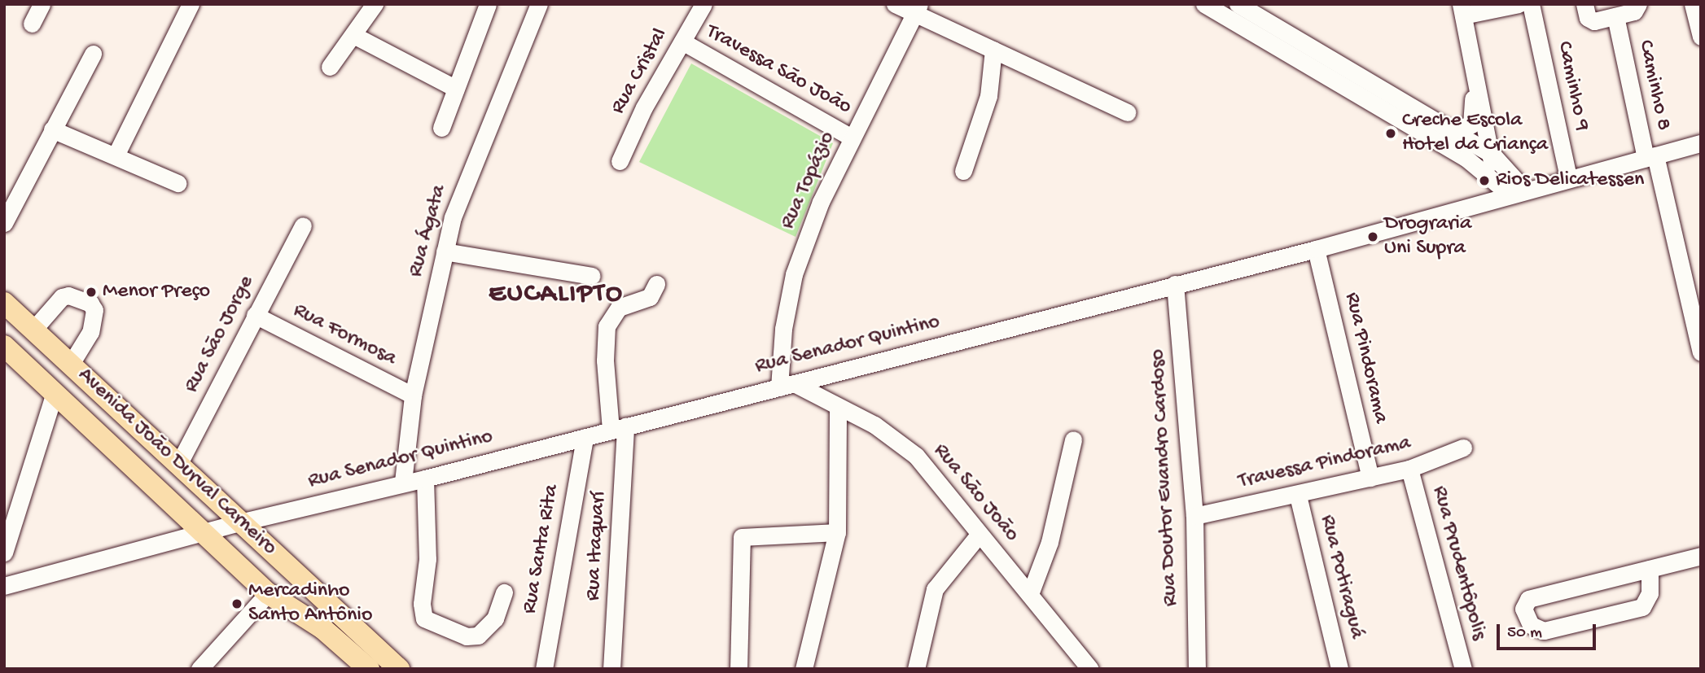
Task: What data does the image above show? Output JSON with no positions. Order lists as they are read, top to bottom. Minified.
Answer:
{"streets":{"main road":["Avenida João Durval Carneiro"],"street":["Travessa São João","Rua Cristal","Caminho 8","Caminho 9","Rua Topázio","Rua Ágata","Rua São Jorge","Rua Formosa","Rua Senador Quintino","Rua Pindorama","Travessa Pindorama","Rua Doutor Evandro Cardoso","Rua São João","Rua Itaquarí","Rua Santa Rita","Rua Prudentôpolis","Rua Potiraguá"]},"crossings":[["Travessa São João","Rua Cristal"],["Travessa São João","Rua Topázio"],["Caminho 8","Rua Senador Quintino"],["Caminho 9","Rua Senador Quintino"],["Rua Topázio","Rua Senador Quintino"],["Rua Topázio","Rua São João"],["Rua Ágata","Rua Formosa"],["Rua Ágata","Rua Senador Quintino"],["Rua São Jorge","Rua Formosa"],["Rua São Jorge","Avenida João Durval Carneiro"],["Rua Senador Quintino","Rua Pindorama"],["Rua Senador Quintino","Avenida João Durval Carneiro"],["Rua Senador Quintino","Rua Doutor Evandro Cardoso"],["Rua Senador Quintino","Rua São João"],["Rua Senador Quintino","Rua Itaquarí"],["Rua Senador Quintino","Rua Santa Rita"],["Rua Pindorama","Travessa Pindorama"],["Travessa Pindorama","Rua Doutor Evandro Cardoso"],["Travessa Pindorama","Rua Prudentôpolis"],["Travessa Pindorama","Rua Potiraguá"]],"districts":["EUCALIPTO"],"places":["Creche Escola Hotel da Criança","Rios Delicatessen","Drograria Uni Supra","Menor Preço","Mercadinho Santo Antônio"],"scale_bar":"50 m"}
